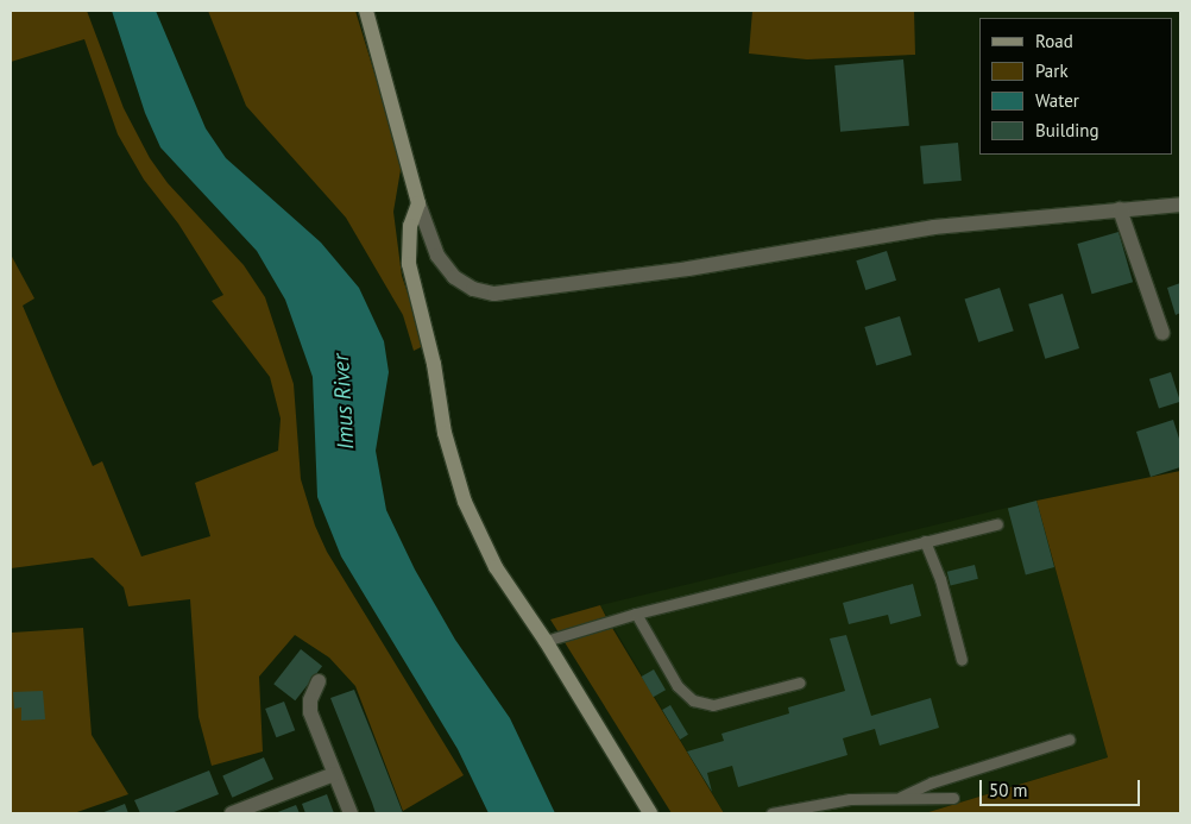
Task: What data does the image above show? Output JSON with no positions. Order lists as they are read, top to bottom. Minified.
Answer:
{"water":["Imus River"],"legend":["Road","Park","Water","Building"],"scale_bar":"50 m"}
